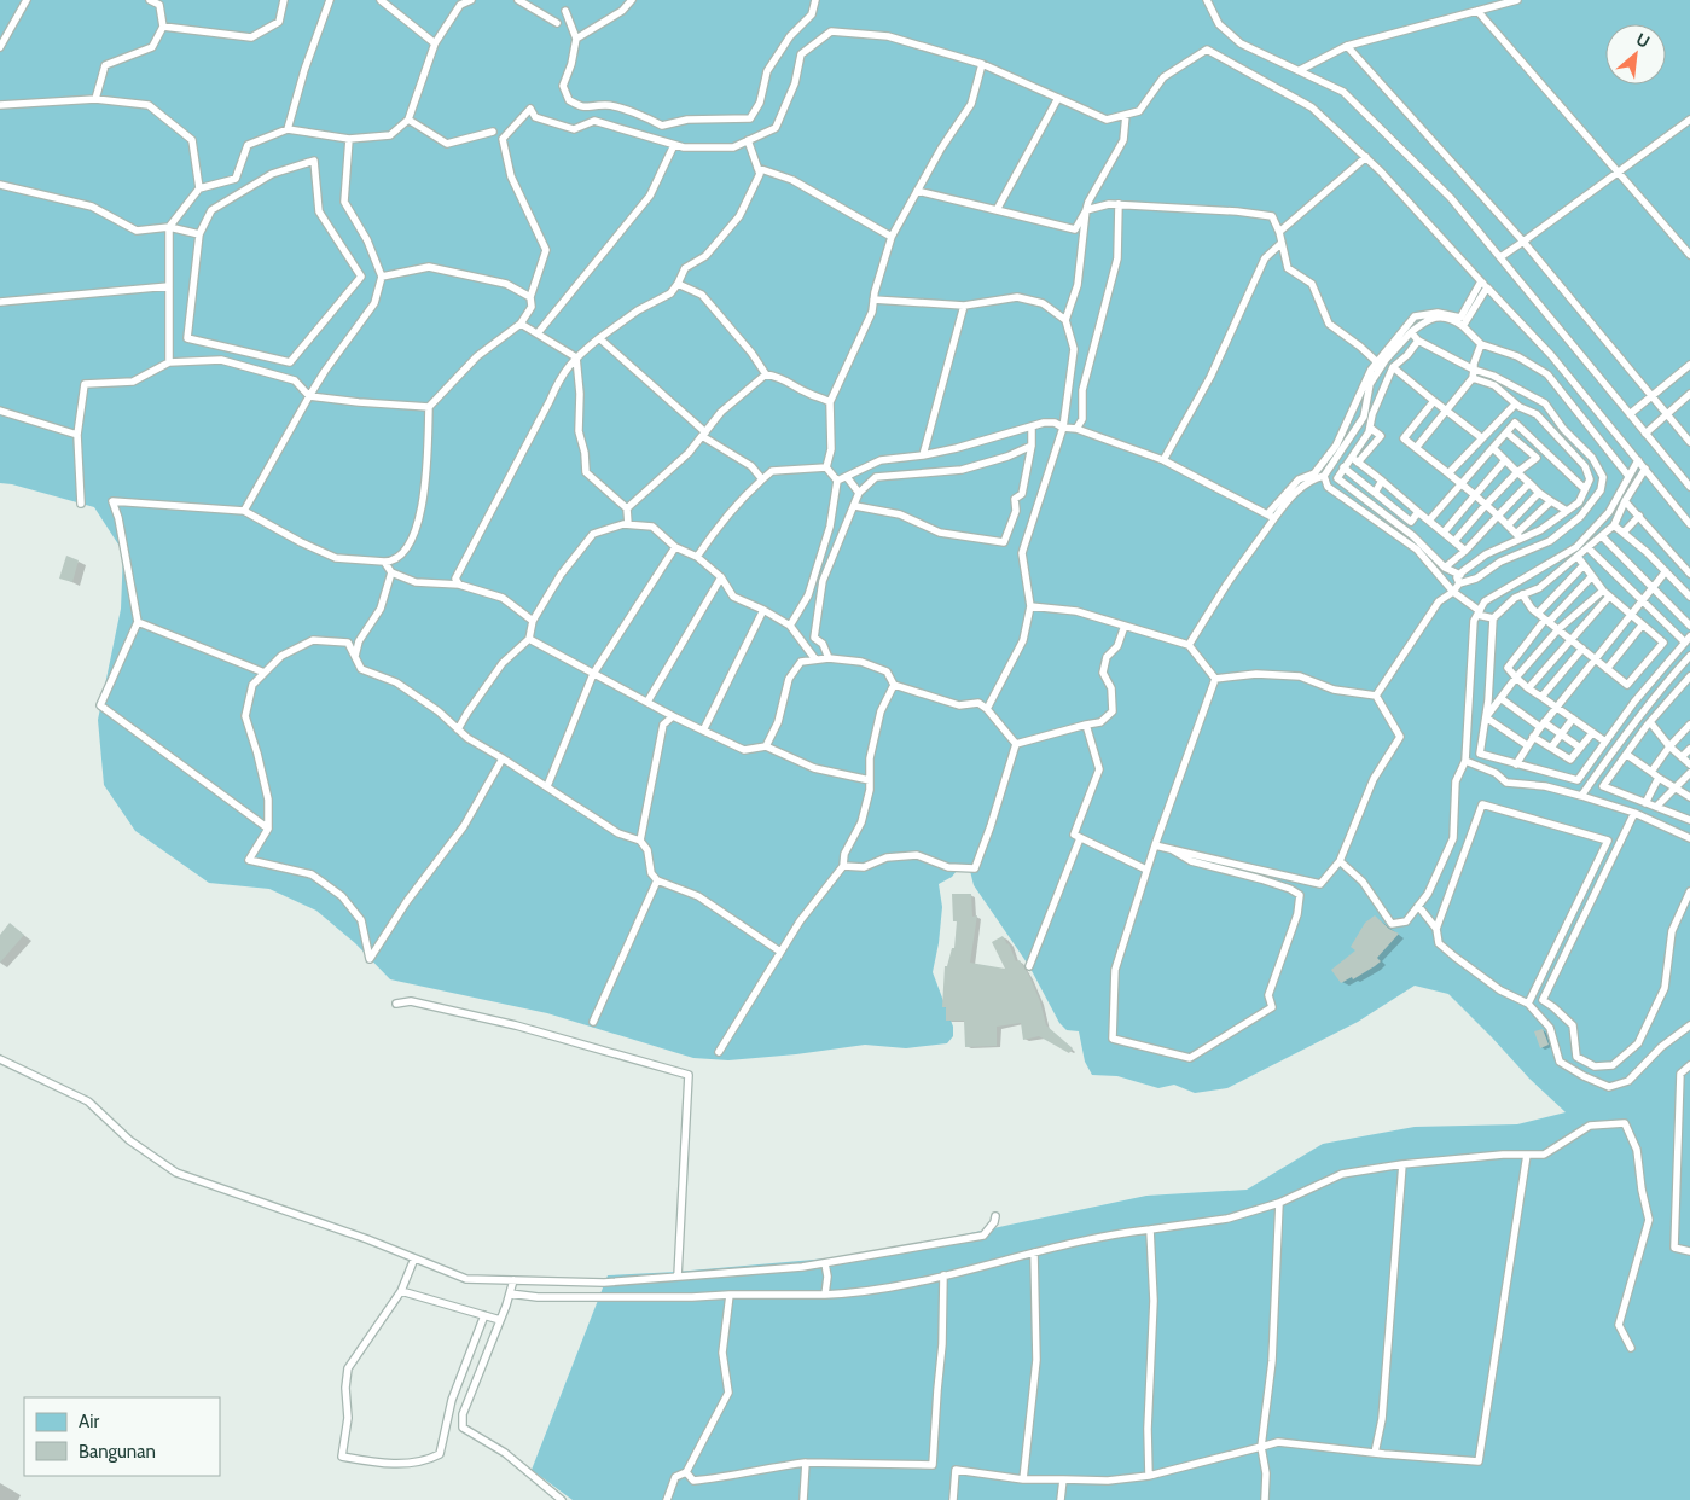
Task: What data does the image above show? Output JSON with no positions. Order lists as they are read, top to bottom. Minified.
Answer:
{"legend":["Air","Bangunan"],"north":"top right"}
